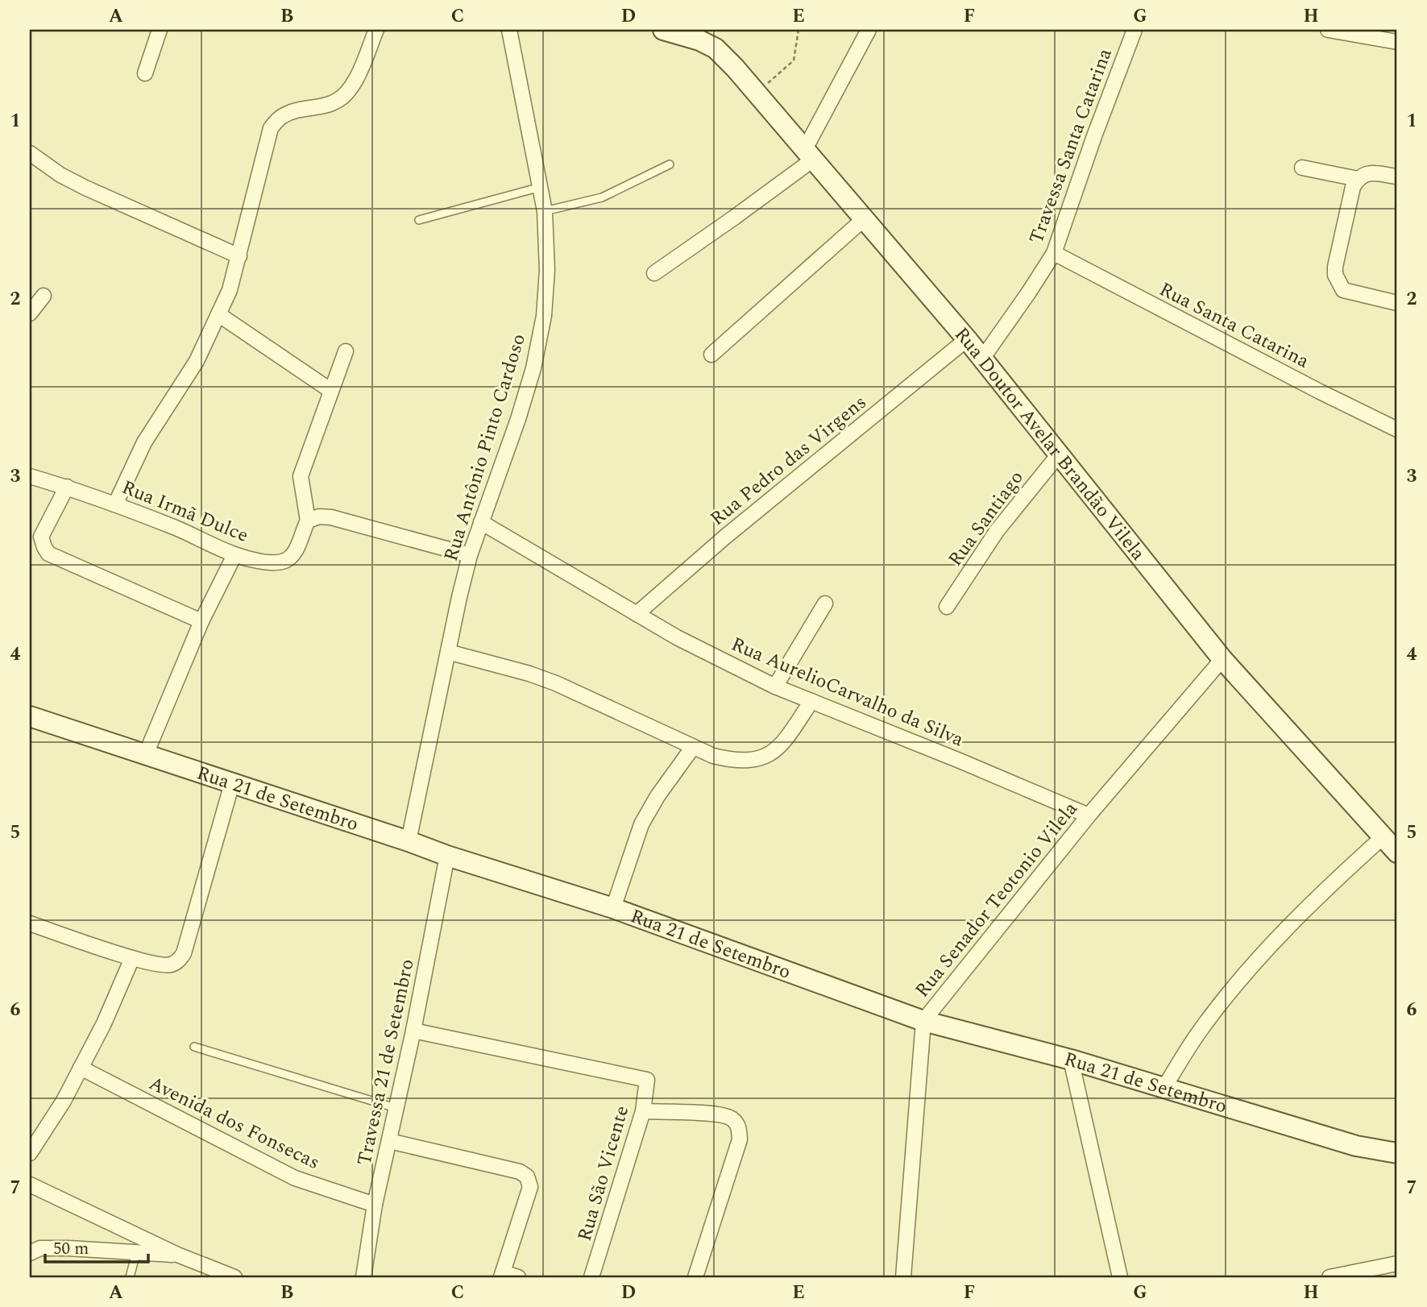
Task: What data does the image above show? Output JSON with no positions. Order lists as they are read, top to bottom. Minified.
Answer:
{"streets":{"street":["Travessa Santa Catarina","Rua Santa Catarina","Rua Doutor Avelar Brandão Vilela","Rua Antônio Pinto Cardoso","Rua Pedro das Virgens","Rua Irmã Dulce","Rua Santiago","Rua AurelioCarvalho da Silva","Rua 21 de Setembro","Rua Senador Teotonio Vilela","Travessa 21 de Setembro","Avenida dos Fonsecas","Rua São Vicente"]},"crossings":[["Travessa Santa Catarina","Rua Santa Catarina"],["Travessa Santa Catarina","Rua Doutor Avelar Brandão Vilela"],["Rua Doutor Avelar Brandão Vilela","Rua Pedro das Virgens"],["Rua Doutor Avelar Brandão Vilela","Rua Santiago"],["Rua Doutor Avelar Brandão Vilela","Rua Senador Teotonio Vilela"],["Rua Antônio Pinto Cardoso","Rua AurelioCarvalho da Silva"],["Rua Antônio Pinto Cardoso","Rua 21 de Setembro"],["Rua Pedro das Virgens","Rua AurelioCarvalho da Silva"],["Rua AurelioCarvalho da Silva","Rua Senador Teotonio Vilela"],["Rua 21 de Setembro","Rua Senador Teotonio Vilela"],["Rua 21 de Setembro","Travessa 21 de Setembro"],["Travessa 21 de Setembro","Avenida dos Fonsecas"],["Travessa 21 de Setembro","Rua São Vicente"]],"scale_bar":"50 m","grid":{"columns":["A","B","C","D","E","F","G","H"],"rows":["1","2","3","4","5","6","7"]}}
